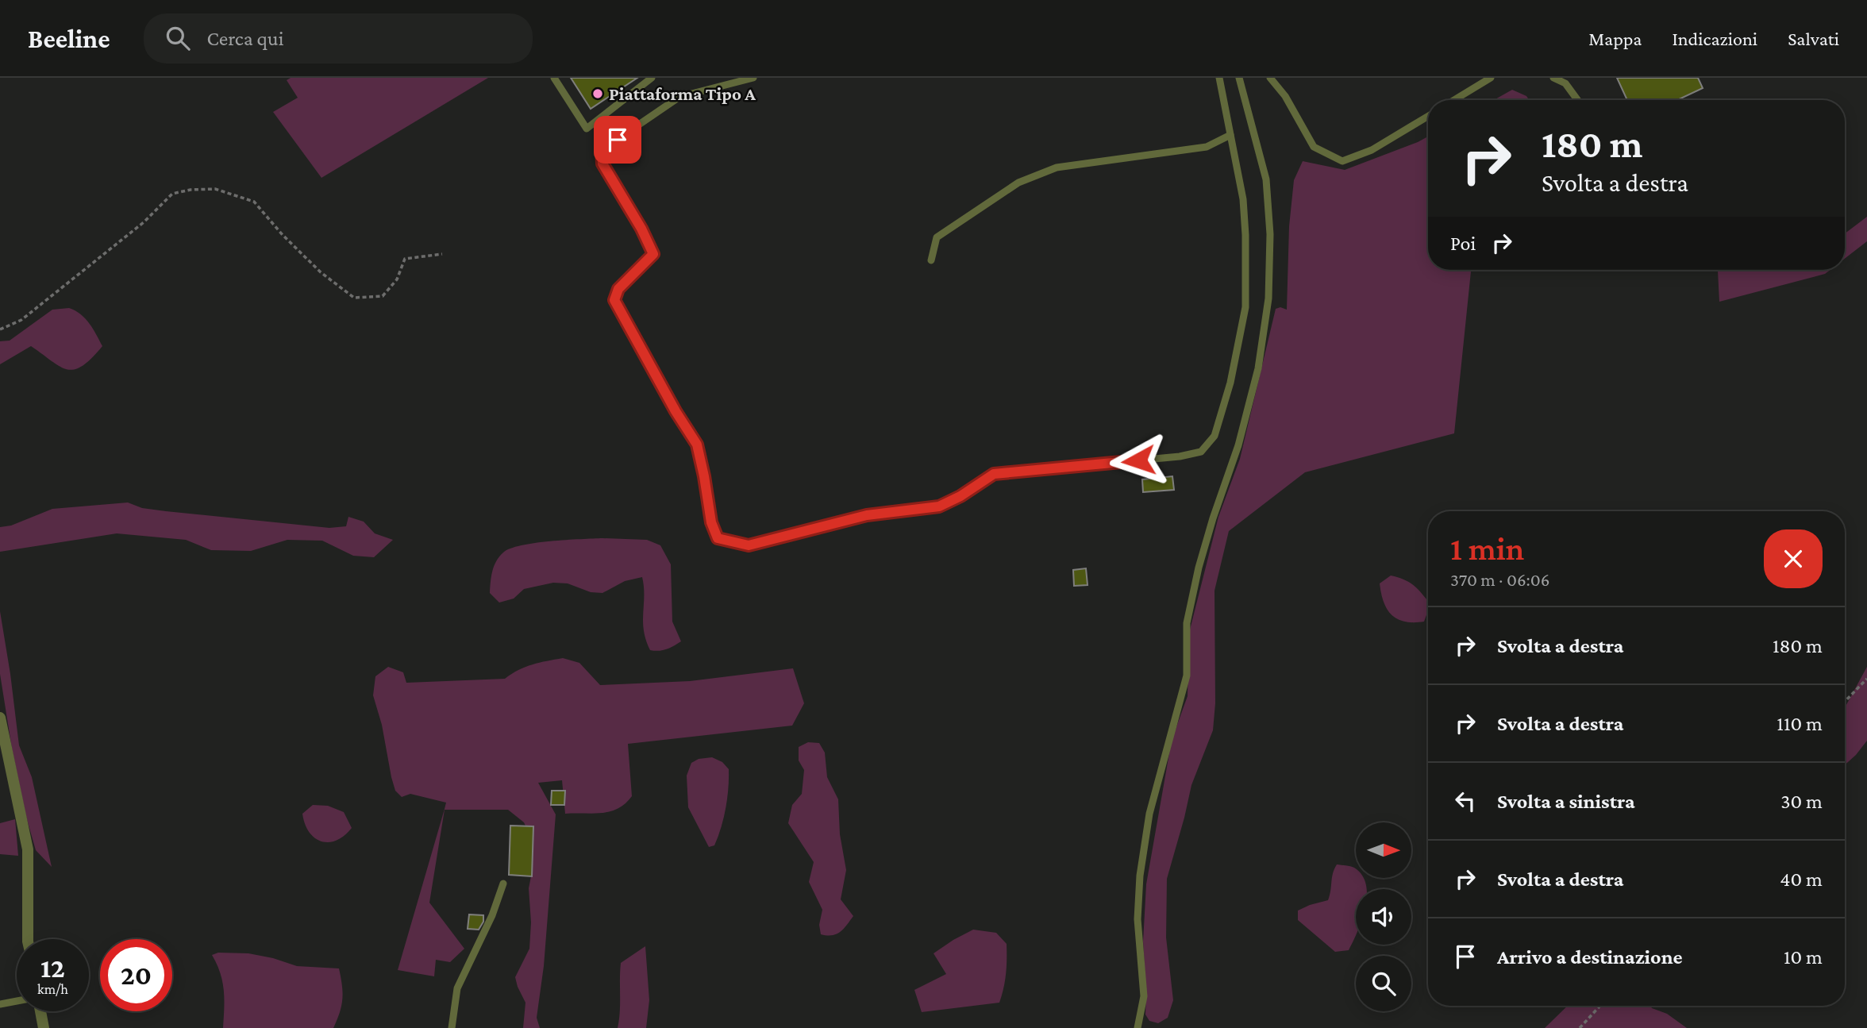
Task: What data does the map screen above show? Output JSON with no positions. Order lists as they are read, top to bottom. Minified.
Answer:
{"places":["Piattaforma Tipo A"],"north":"right","page":{"header":"Beeline","search":"Cerca qui","nav":["Mappa","Indicazioni","Salvati"],"turn":["180 m","Svolta a destra"],"then":"Poi","heading":["1 min","370 m · 06:06"],"list":[{"name":"Svolta a destra","value":"180 m"},{"name":"Svolta a destra","value":"110 m"},{"name":"Svolta a sinistra","value":"30 m"},{"name":"Svolta a destra","value":"40 m"},{"name":"Arrivo a destinazione","value":"10 m"}],"speed":"12 km/h","limit":"20"}}
